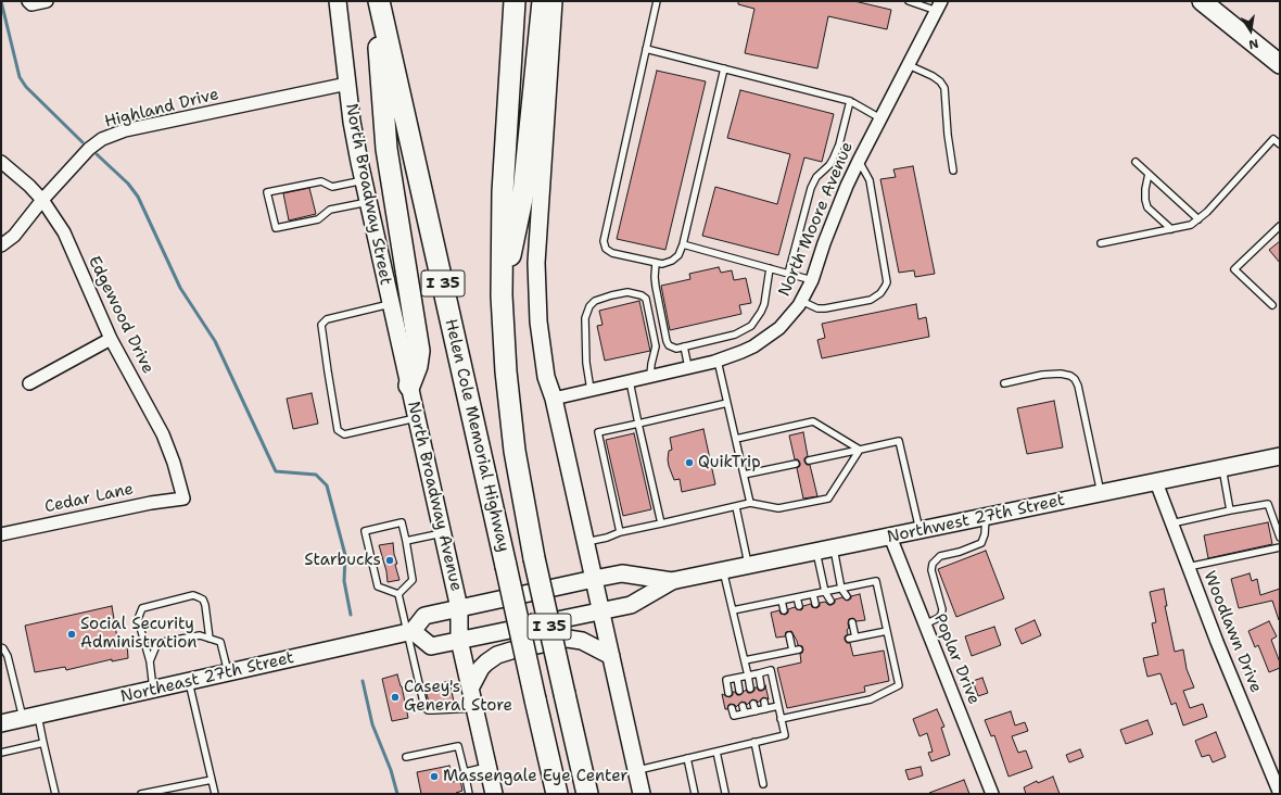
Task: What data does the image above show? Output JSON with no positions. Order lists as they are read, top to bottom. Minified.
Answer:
{"streets":{"highway":["I 35","Helen Cole Memorial Highway"],"main road":["North Broadway Street","North Broadway Avenue","Northwest 27th Street","Northeast 27th Street"],"street":["Highland Drive","North Moore Avenue","Edgewood Drive","Cedar Lane","Woodlawn Drive","Poplar Drive"]},"crossings":[["Highland Drive","North Broadway Street"],["Highland Drive","Edgewood Drive"],["North Broadway Street","North Broadway Avenue"],["Edgewood Drive","Cedar Lane"],["North Broadway Avenue","Northwest 27th Street"],["Northwest 27th Street","Woodlawn Drive"],["Northwest 27th Street","Poplar Drive"]],"places":["QuikTrip","Starbucks","Social Security Administration","Casey's General Store","Massengale Eye Center"],"north":"bottom"}
